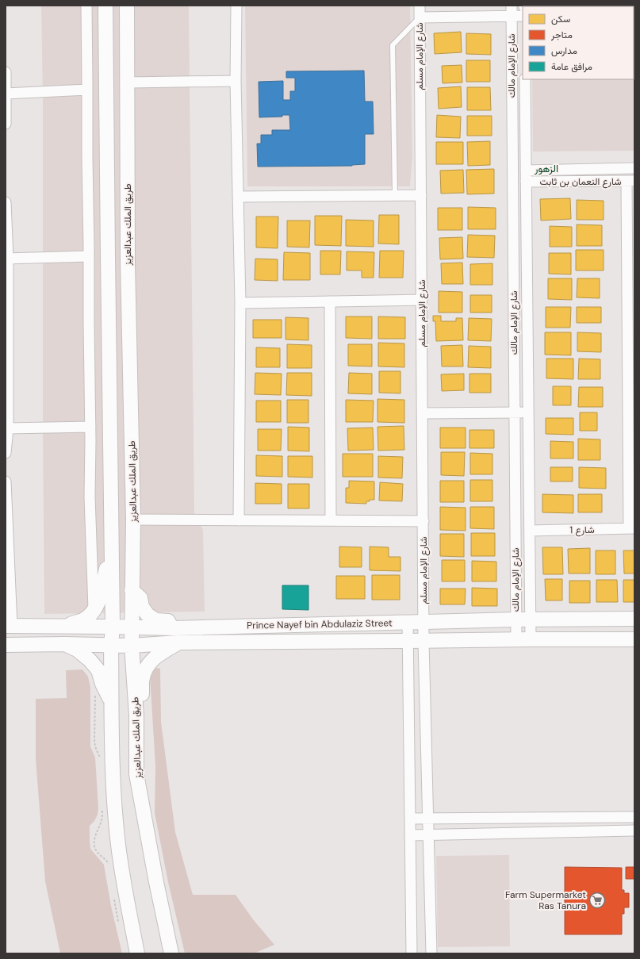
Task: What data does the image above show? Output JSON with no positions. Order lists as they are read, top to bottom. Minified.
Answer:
{"streets":{"main road":["طريق الملك عبدالعزيز","Prince Nayef bin Abdulaziz Street"],"street":["شارع الإمام مسلم","شارع الإمام مالك","شارع النعمان بن ثابت","شارع 1"]},"crossings":[["شارع الإمام مسلم","Prince Nayef bin Abdulaziz Street"],["شارع الإمام مالك","شارع النعمان بن ثابت"],["شارع الإمام مالك","شارع 1"],["شارع الإمام مالك","Prince Nayef bin Abdulaziz Street"],["طريق الملك عبدالعزيز","Prince Nayef bin Abdulaziz Street"]],"districts":["الزهور"],"places":{"supermarket":["Farm Supermarket Ras Tanura"]},"legend":["سكن","متاجر","مدارس","مرافق عامة"]}
